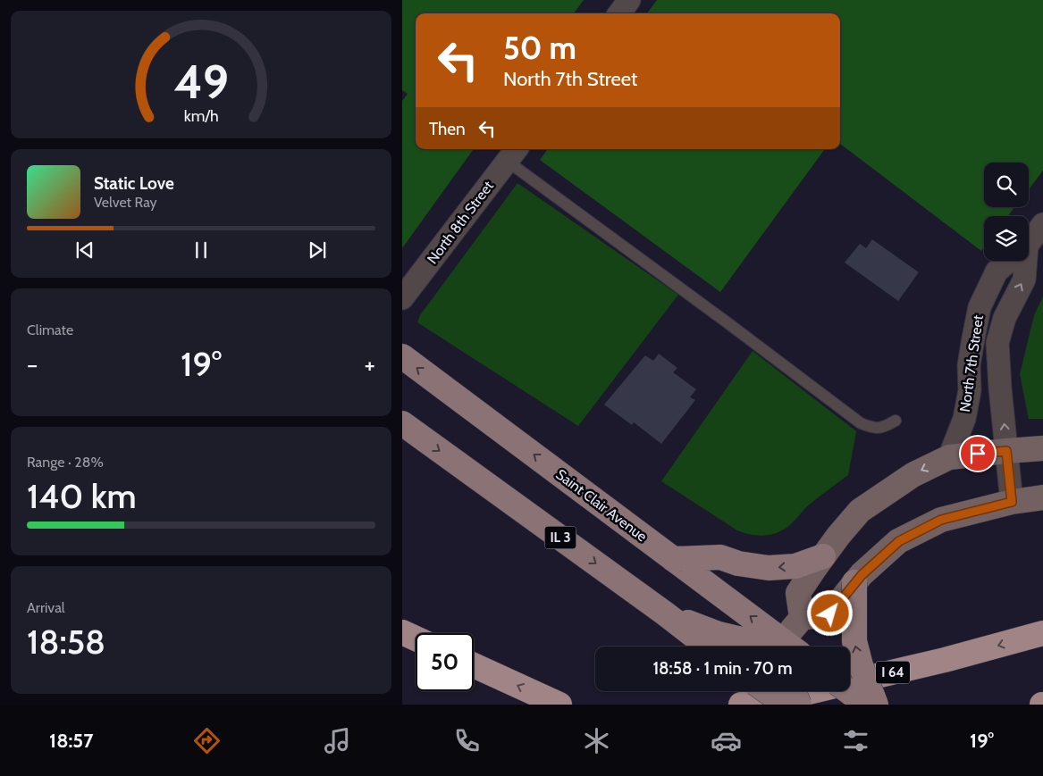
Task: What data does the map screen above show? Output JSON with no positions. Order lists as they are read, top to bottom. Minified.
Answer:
{"streets":{"highway":["I 64"],"main road":["Saint Clair Avenue","IL 3"],"street":["North 8th Street","North 7th Street"]},"page":{"turn":["50 m","North 7th Street"],"then":"Then","song":["Static Love","Velvet Ray"],"tile":["Climate",["Range · 28%","140 km"],["Arrival","18:58"]],"heat":["−","19°","+"],"limit":"50","trip":"18:58 · 1 min · 70 m","tabs":["18:57","19°"],"gauge":["49","km/h"]}}
